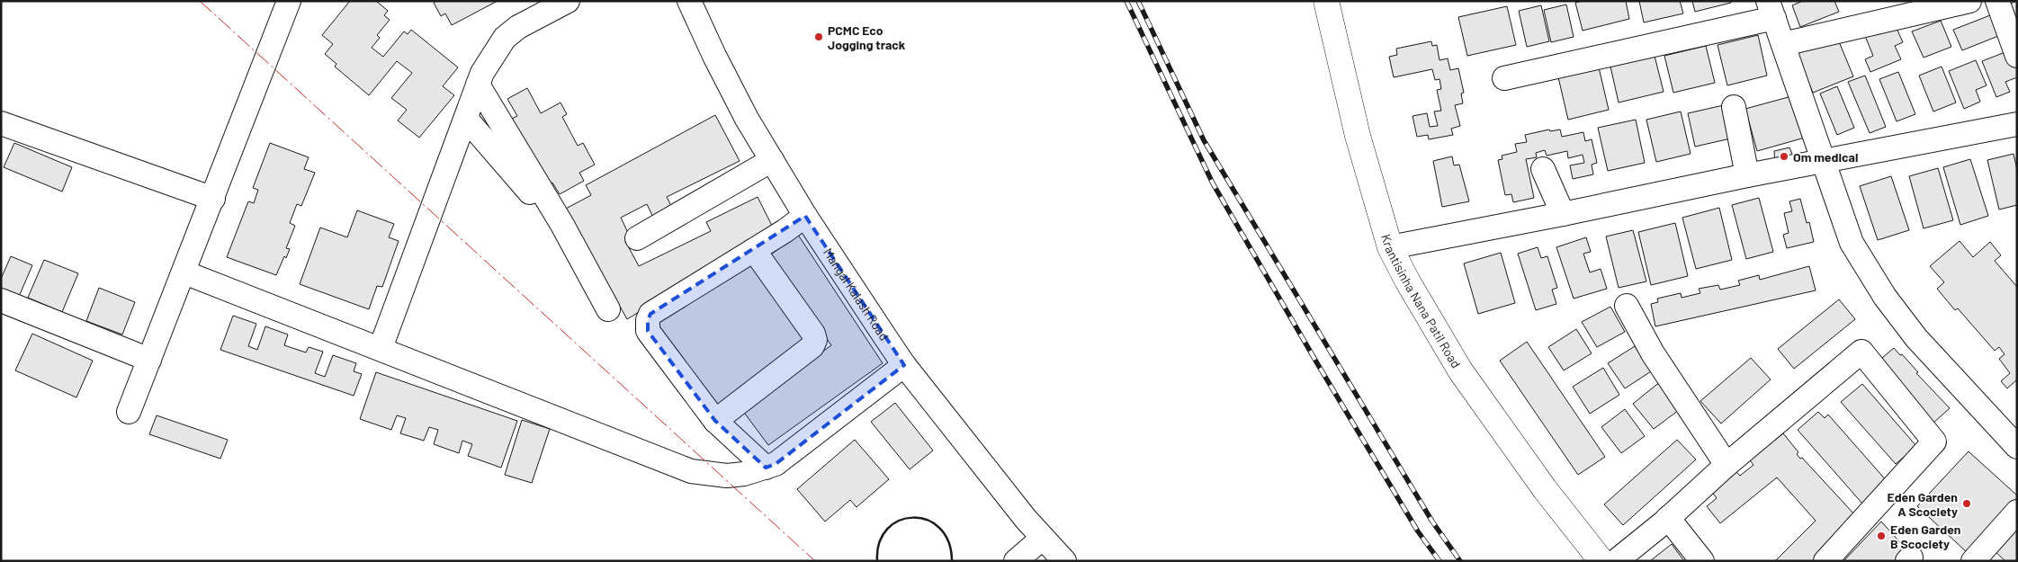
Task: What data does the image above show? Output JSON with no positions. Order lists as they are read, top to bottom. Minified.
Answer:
{"streets":{"main road":["Krantisinha Nana Patil Road"],"street":["Mangal Kalash Road"]},"places":["PCMC Eco Jogging track","Om medical","Eden Garden A Scociety","Eden Garden B Scociety"]}
